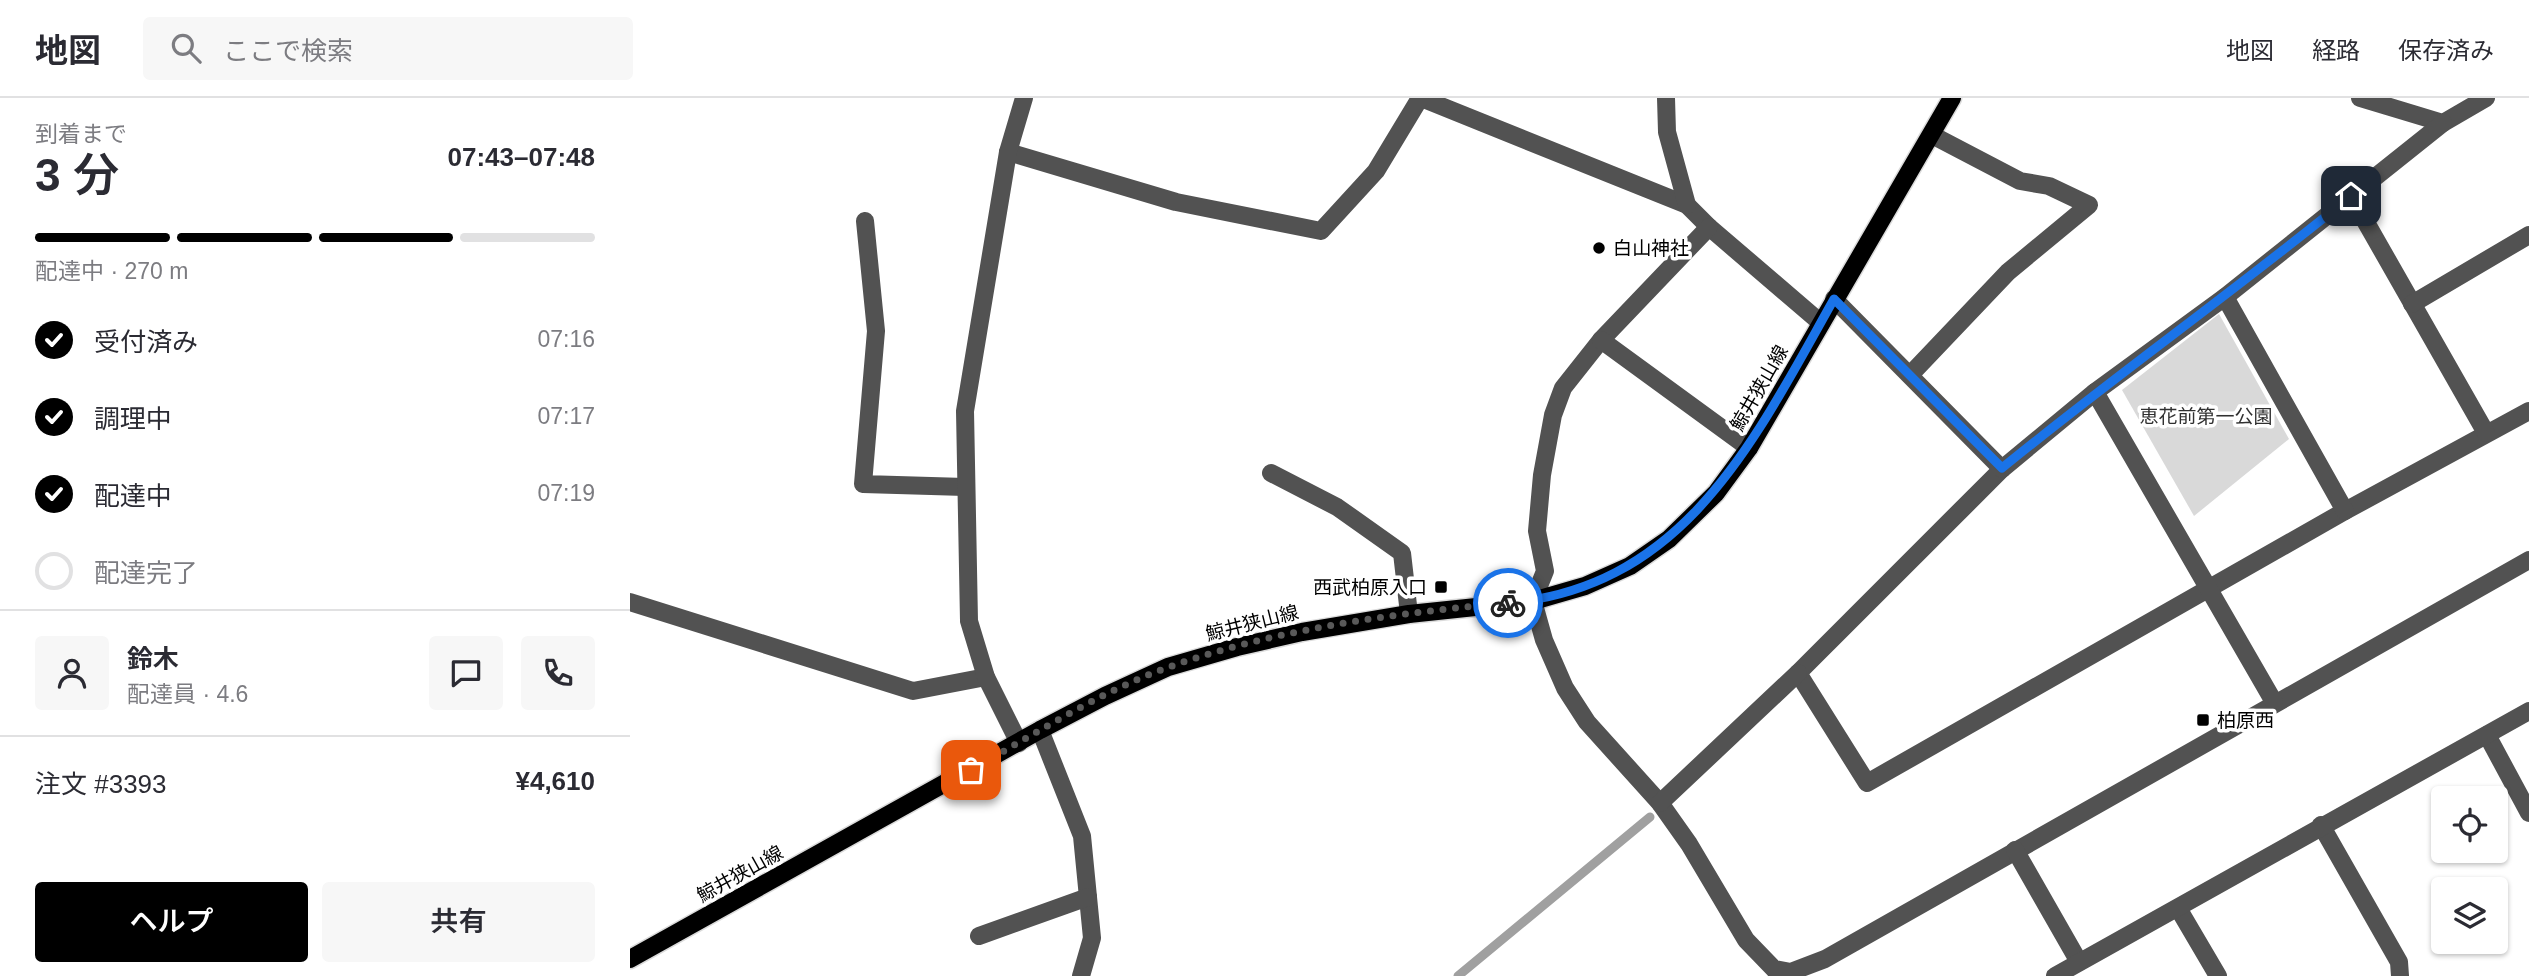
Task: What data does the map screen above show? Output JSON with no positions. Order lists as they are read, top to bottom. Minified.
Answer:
{"streets":{"main road":["鯨井狭山線"]},"parks":["恵花前第一公園"],"places":{"other":["白山神社"],"transit":["西武柏原入口","柏原西"]},"page":{"header":"地図","search":"ここで検索","nav":["地図","経路","保存済み"],"heading":["3 分","到着まで","07:43–07:48"],"panel":["鈴木","配達員 · 4.6","注文 #3393","¥4,610"],"bar":"配達中 · 270 m","list":[["受付済み","07:16"],["調理中","07:17"],["配達中","07:19"],"配達完了"],"buttons":["ヘルプ","共有"]}}
